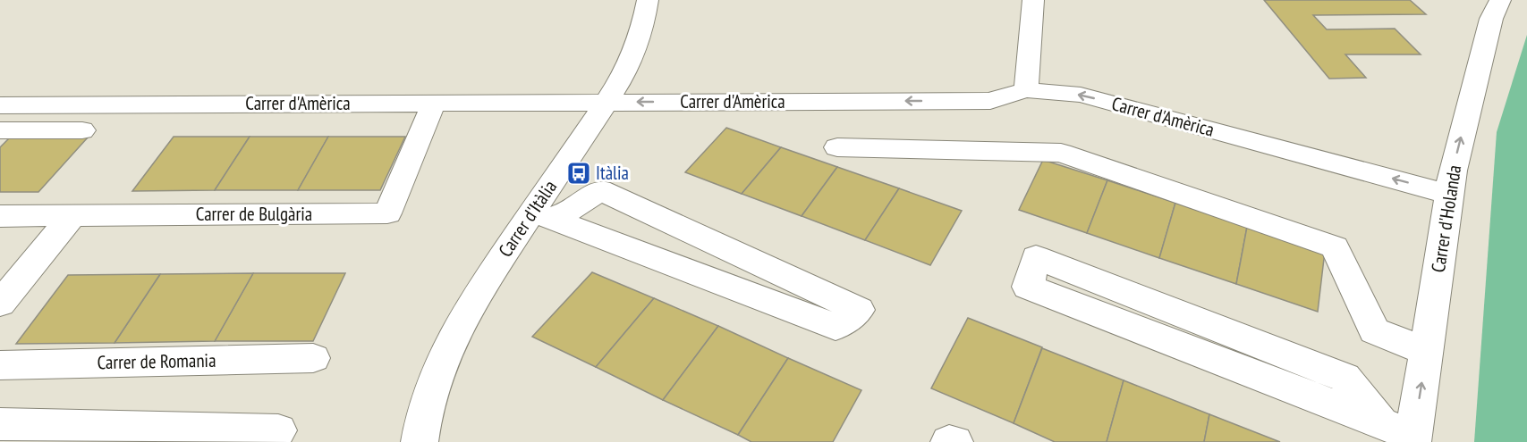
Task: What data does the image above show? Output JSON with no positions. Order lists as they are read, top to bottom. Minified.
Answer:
{"streets":{"street":["Carrer d'Amèrica","Carrer de Bulgària","Carrer d'Itàlia","Carrer d'Holanda","Carrer de Romania"]},"crossings":[["Carrer d'Amèrica","Carrer de Bulgària"],["Carrer d'Amèrica","Carrer d'Itàlia"],["Carrer d'Amèrica","Carrer d'Holanda"]],"one_way":["Carrer d'Holanda"],"places":{"bus stop":["Itàlia"]}}
